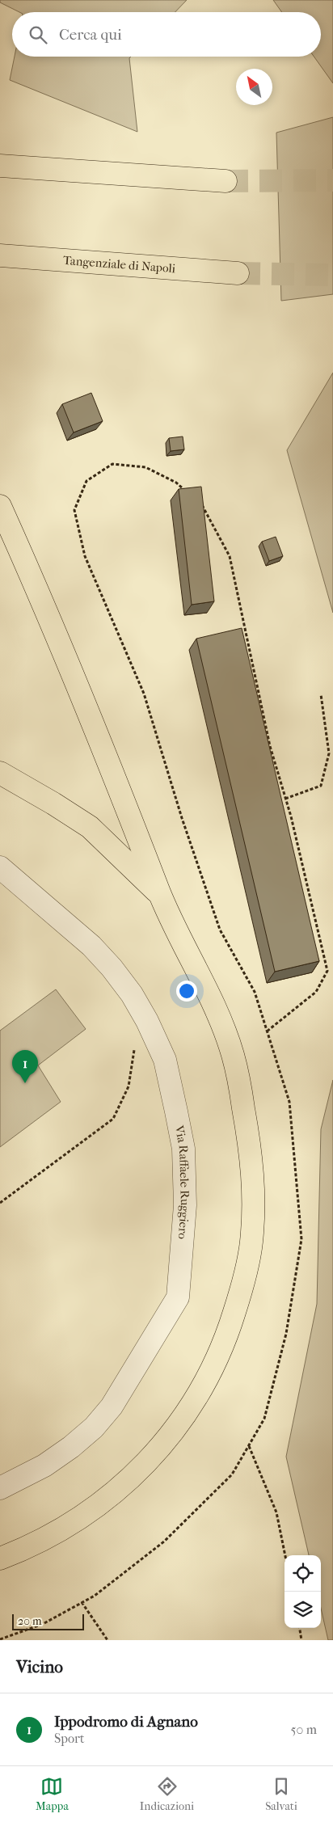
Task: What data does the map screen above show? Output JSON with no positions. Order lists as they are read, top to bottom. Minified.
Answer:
{"streets":{"highway":["Tangenziale di Napoli"],"lane":["Via Raffaele Ruggiero"]},"scale_bar":"20 m","north":"top left","page":{"search":"Cerca qui","pins":"1","scale":"20 m","heading":"Vicino","list":[{"mark":"1","name":"Ippodromo di Agnano","note":"Sport","value":"50 m"}],"nav":["Mappa","Indicazioni","Salvati"]}}
